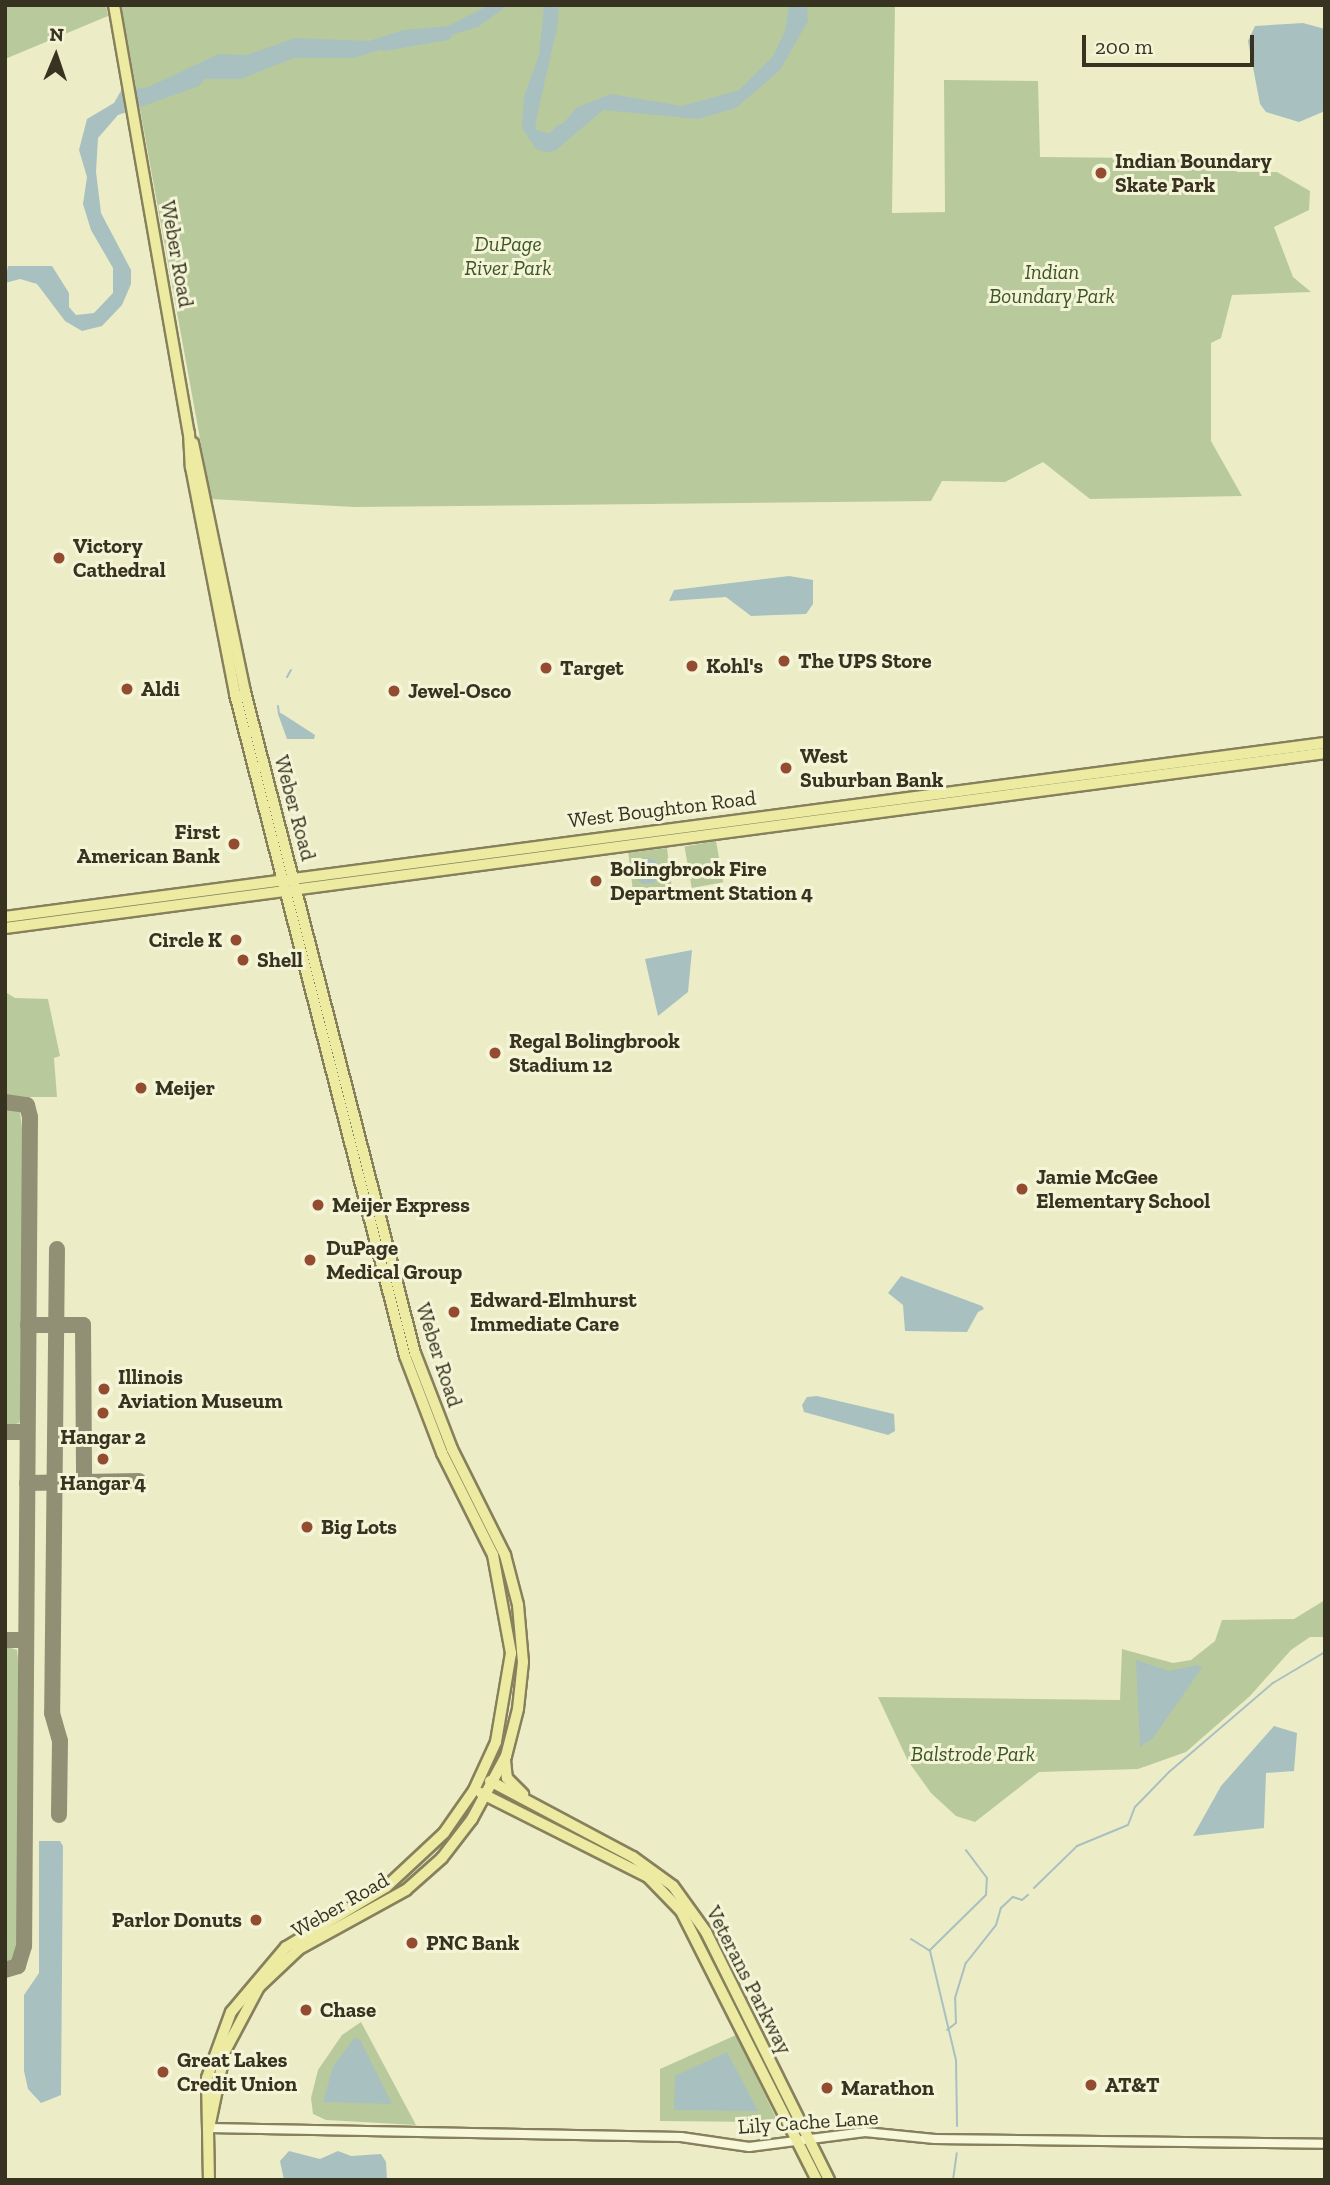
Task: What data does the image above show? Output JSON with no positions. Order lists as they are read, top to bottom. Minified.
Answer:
{"streets":{"main road":["Weber Road","West Boughton Road","Veterans Parkway"],"street":["Lily Cache Lane"]},"crossings":[["Weber Road","West Boughton Road"],["Weber Road","Veterans Parkway"],["Weber Road","Lily Cache Lane"],["Veterans Parkway","Lily Cache Lane"]],"parks":["DuPage River Park","Indian Boundary Park","Balstrode Park"],"places":["Indian Boundary Skate Park","Victory Cathedral","The UPS Store","Kohl's","Target","Aldi","Jewel-Osco","West Suburban Bank","First American Bank","Bolingbrook Fire Department Station 4","Circle K","Shell","Regal Bolingbrook Stadium 12","Meijer","Jamie McGee Elementary School","Meijer Express","DuPage Medical Group","Edward-Elmhurst Immediate Care","Illinois Aviation Museum","Hangar 2","Hangar 4","Big Lots","Parlor Donuts","PNC Bank","Chase","Great Lakes Credit Union","AT&T","Marathon"],"scale_bar":"200 m","north":"top"}
